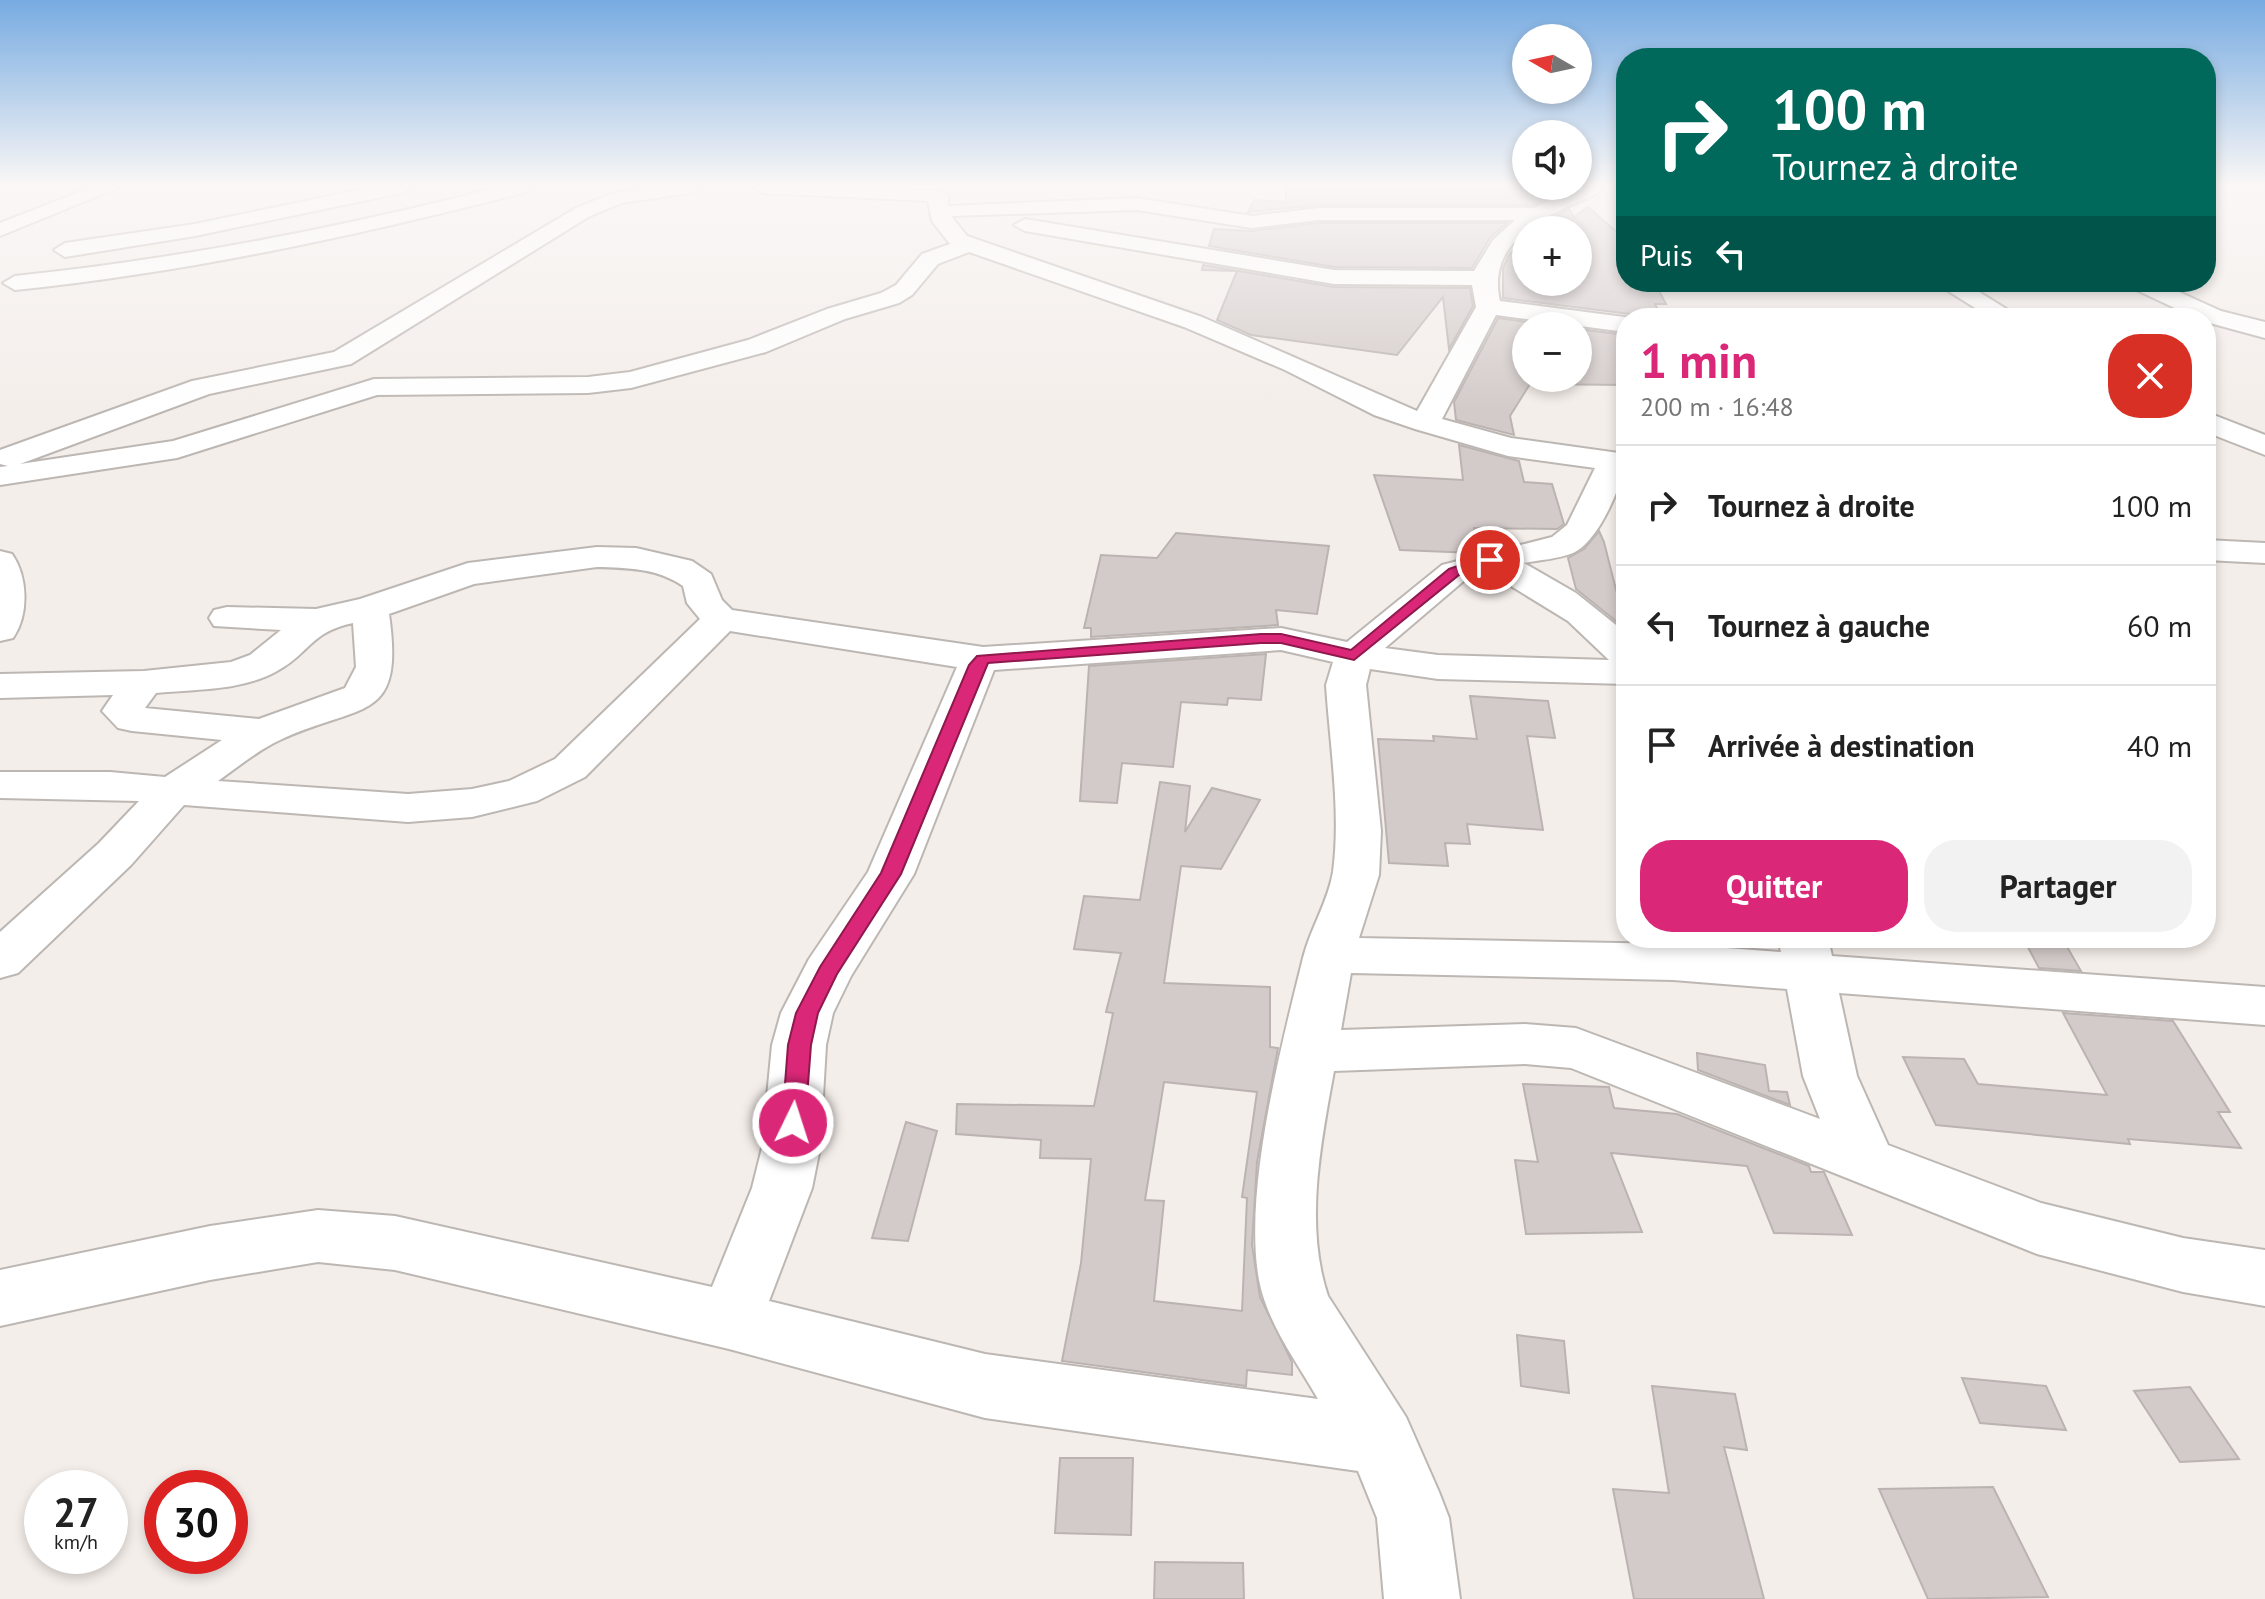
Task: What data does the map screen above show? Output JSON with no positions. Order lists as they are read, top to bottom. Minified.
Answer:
{"north":"left","page":{"map_buttons":["+","−"],"turn":["100 m","Tournez à droite"],"then":"Puis","heading":["1 min","200 m · 16:48"],"list":[{"name":"Tournez à droite","value":"100 m"},{"name":"Tournez à gauche","value":"60 m"},{"name":"Arrivée à destination","value":"40 m"}],"buttons":["Quitter","Partager"],"speed":"27 km/h","limit":"30"}}
